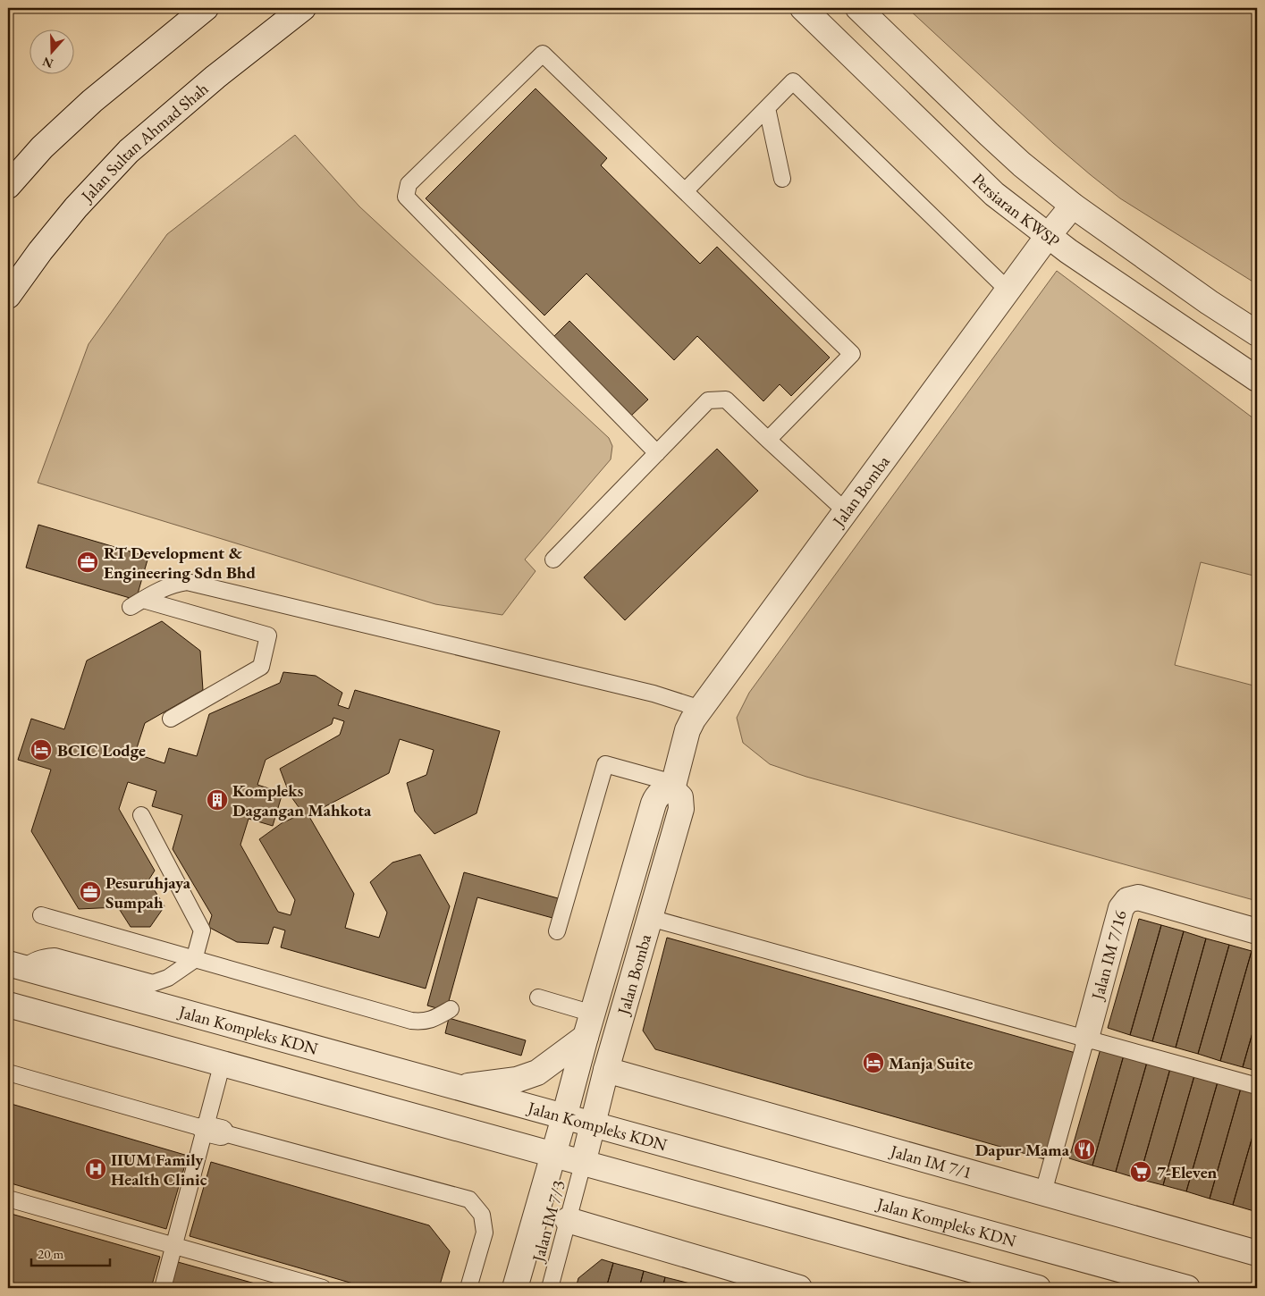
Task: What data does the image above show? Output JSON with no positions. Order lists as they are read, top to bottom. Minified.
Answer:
{"streets":{"street":["Jalan Sultan Ahmad Shah","Persiaran KWSP","Jalan Bomba","Jalan IM 7/16","Jalan Kompleks KDN","Jalan IM 7/1"],"lane":["Jalan IM 7/3"]},"crossings":[["Persiaran KWSP","Jalan Bomba"],["Jalan Bomba","Jalan Kompleks KDN"],["Jalan Bomba","Jalan IM 7/1"],["Jalan Bomba","Jalan IM 7/3"]],"places":{"office":["RT Development & Engineering Sdn Bhd","Pesuruhjaya Sumpah"],"hotel":["BCIC Lodge","Manja Suite"],"building":["Kompleks Dagangan Mahkota"],"restaurant":["Dapur Mama"],"hospital":["IIUM Family Health Clinic"],"supermarket":["7-Eleven"]},"scale_bar":"20 m","north":"bottom"}
